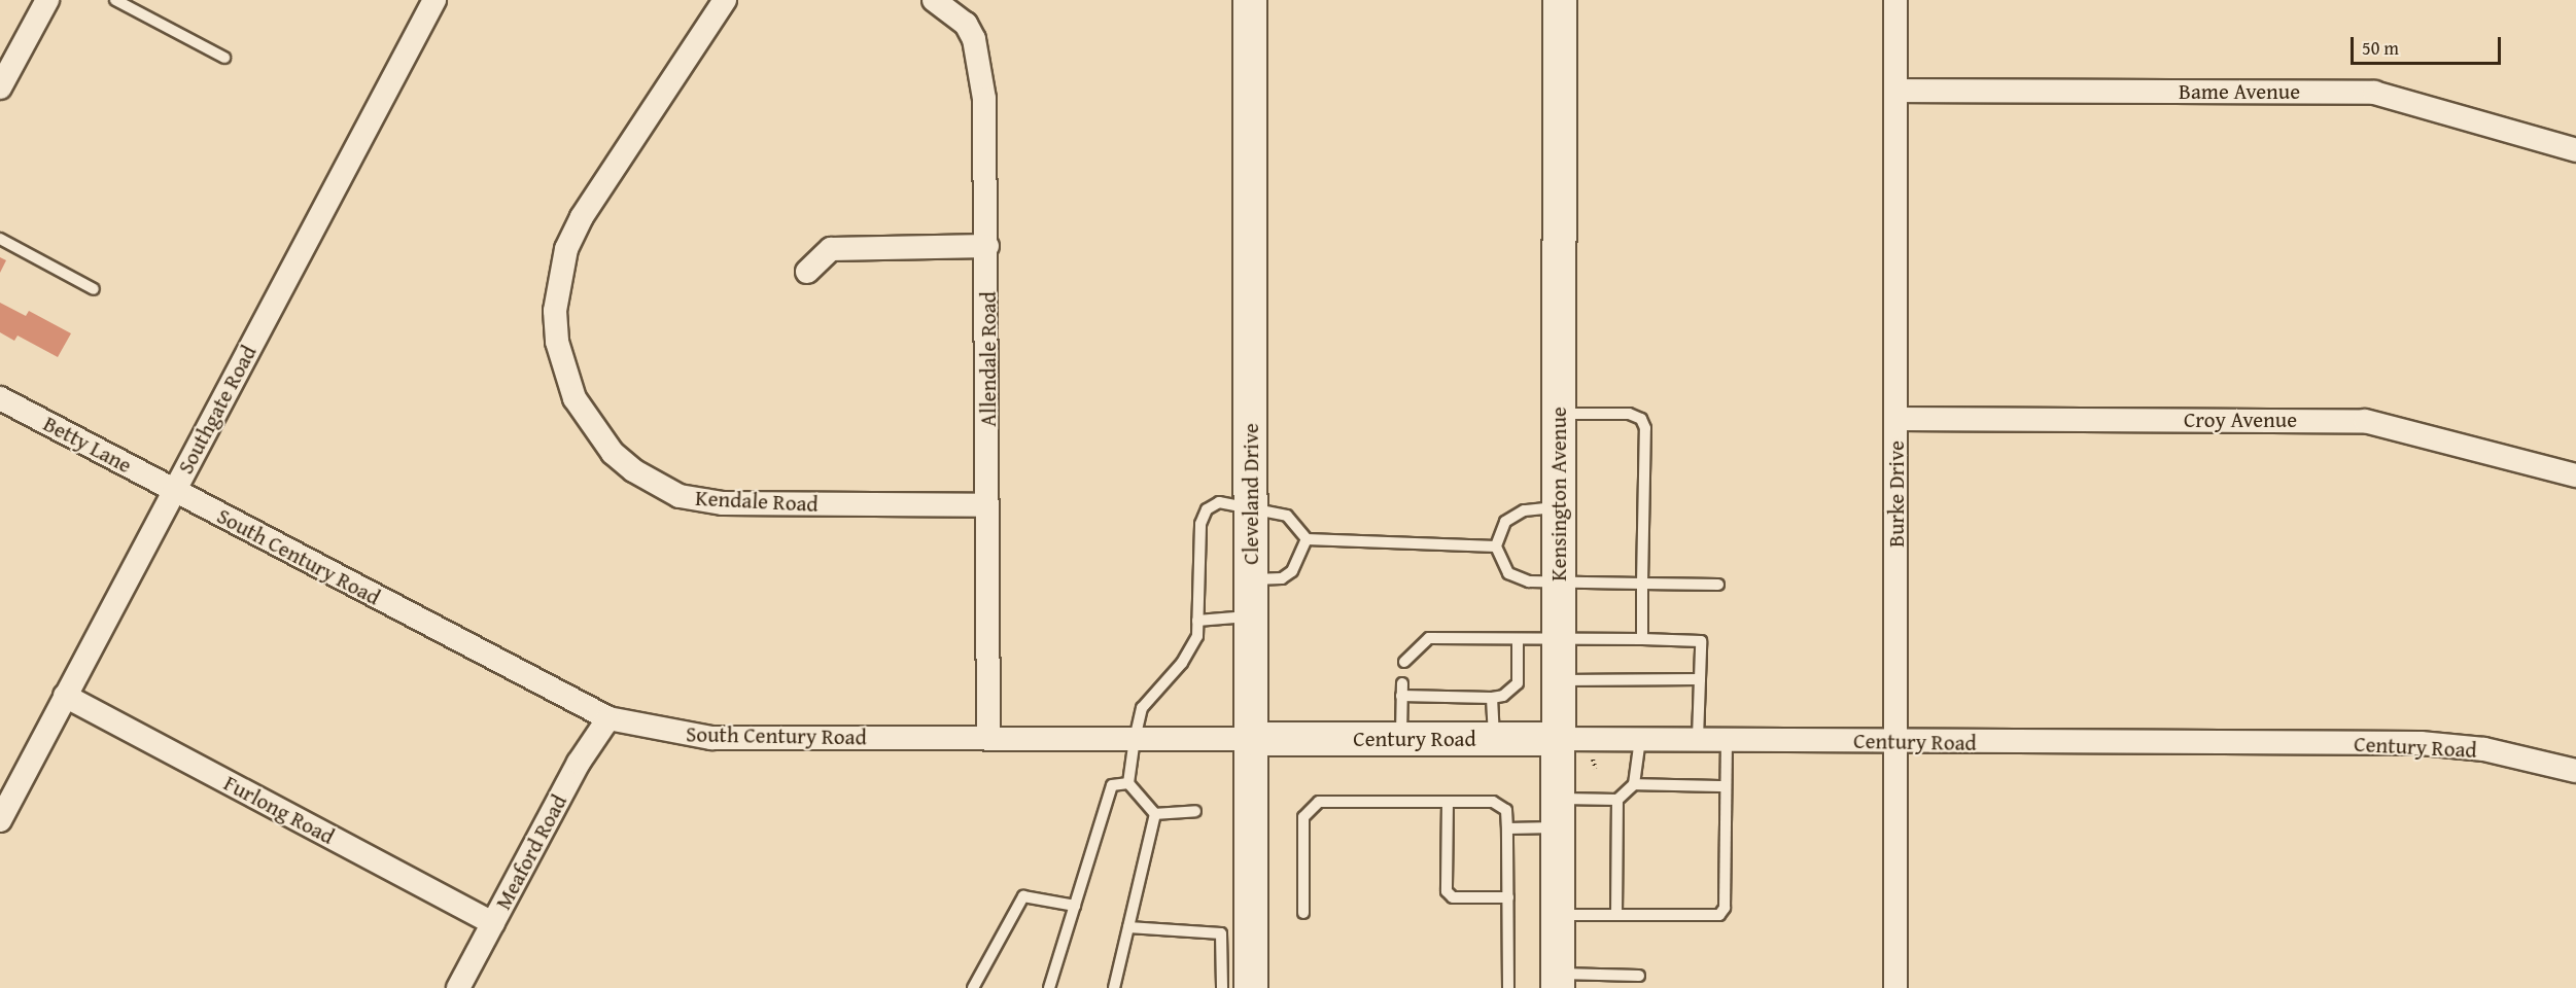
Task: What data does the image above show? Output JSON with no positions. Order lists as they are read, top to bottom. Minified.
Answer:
{"streets":{"street":["Bame Avenue","Allendale Road","Southgate Road","Croy Avenue","Betty Lane","Cleveland Drive","Kensington Avenue","Burke Drive","Kendale Road","South Century Road","Century Road","Furlong Road","Meaford Road"]},"crossings":[["Bame Avenue","Burke Drive"],["Allendale Road","Kendale Road"],["Allendale Road","South Century Road"],["Southgate Road","Betty Lane"],["Southgate Road","South Century Road"],["Southgate Road","Furlong Road"],["Croy Avenue","Burke Drive"],["Betty Lane","South Century Road"],["Cleveland Drive","South Century Road"],["Cleveland Drive","Century Road"],["Kensington Avenue","Century Road"],["Burke Drive","Century Road"],["South Century Road","Century Road"],["South Century Road","Meaford Road"],["Furlong Road","Meaford Road"]],"scale_bar":"50 m"}
